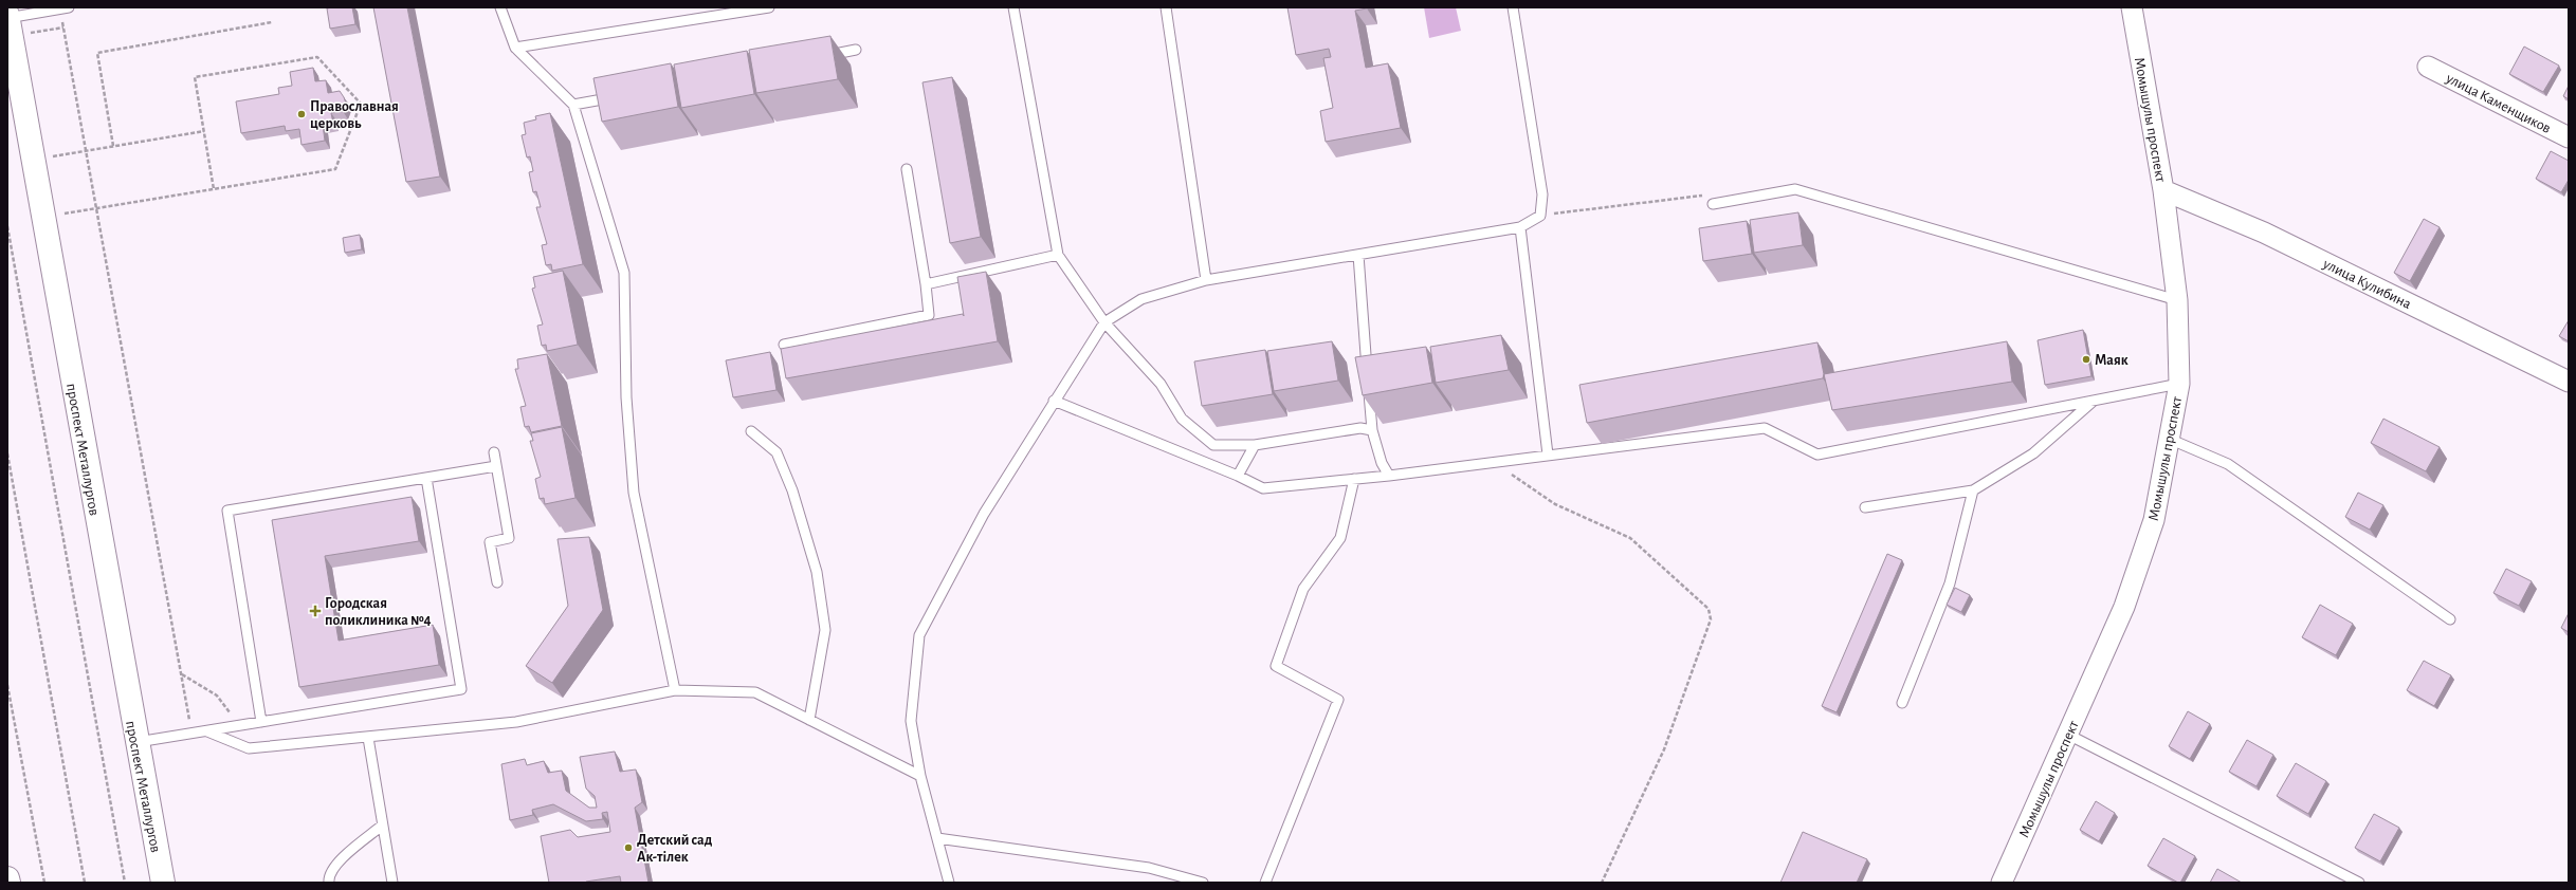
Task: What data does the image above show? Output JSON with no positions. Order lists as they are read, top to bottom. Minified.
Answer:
{"streets":{"main road":["проспект Металлургов"],"street":["улица Каменщиков","Момышулы проспект","улица Кулибина"]},"crossings":[["Момышулы проспект","улица Кулибина"]],"places":{"other":["Православная церковь","Маяк","Детский сад Ак-тiлек"],"health":["Городская поликлиника №4"]}}
